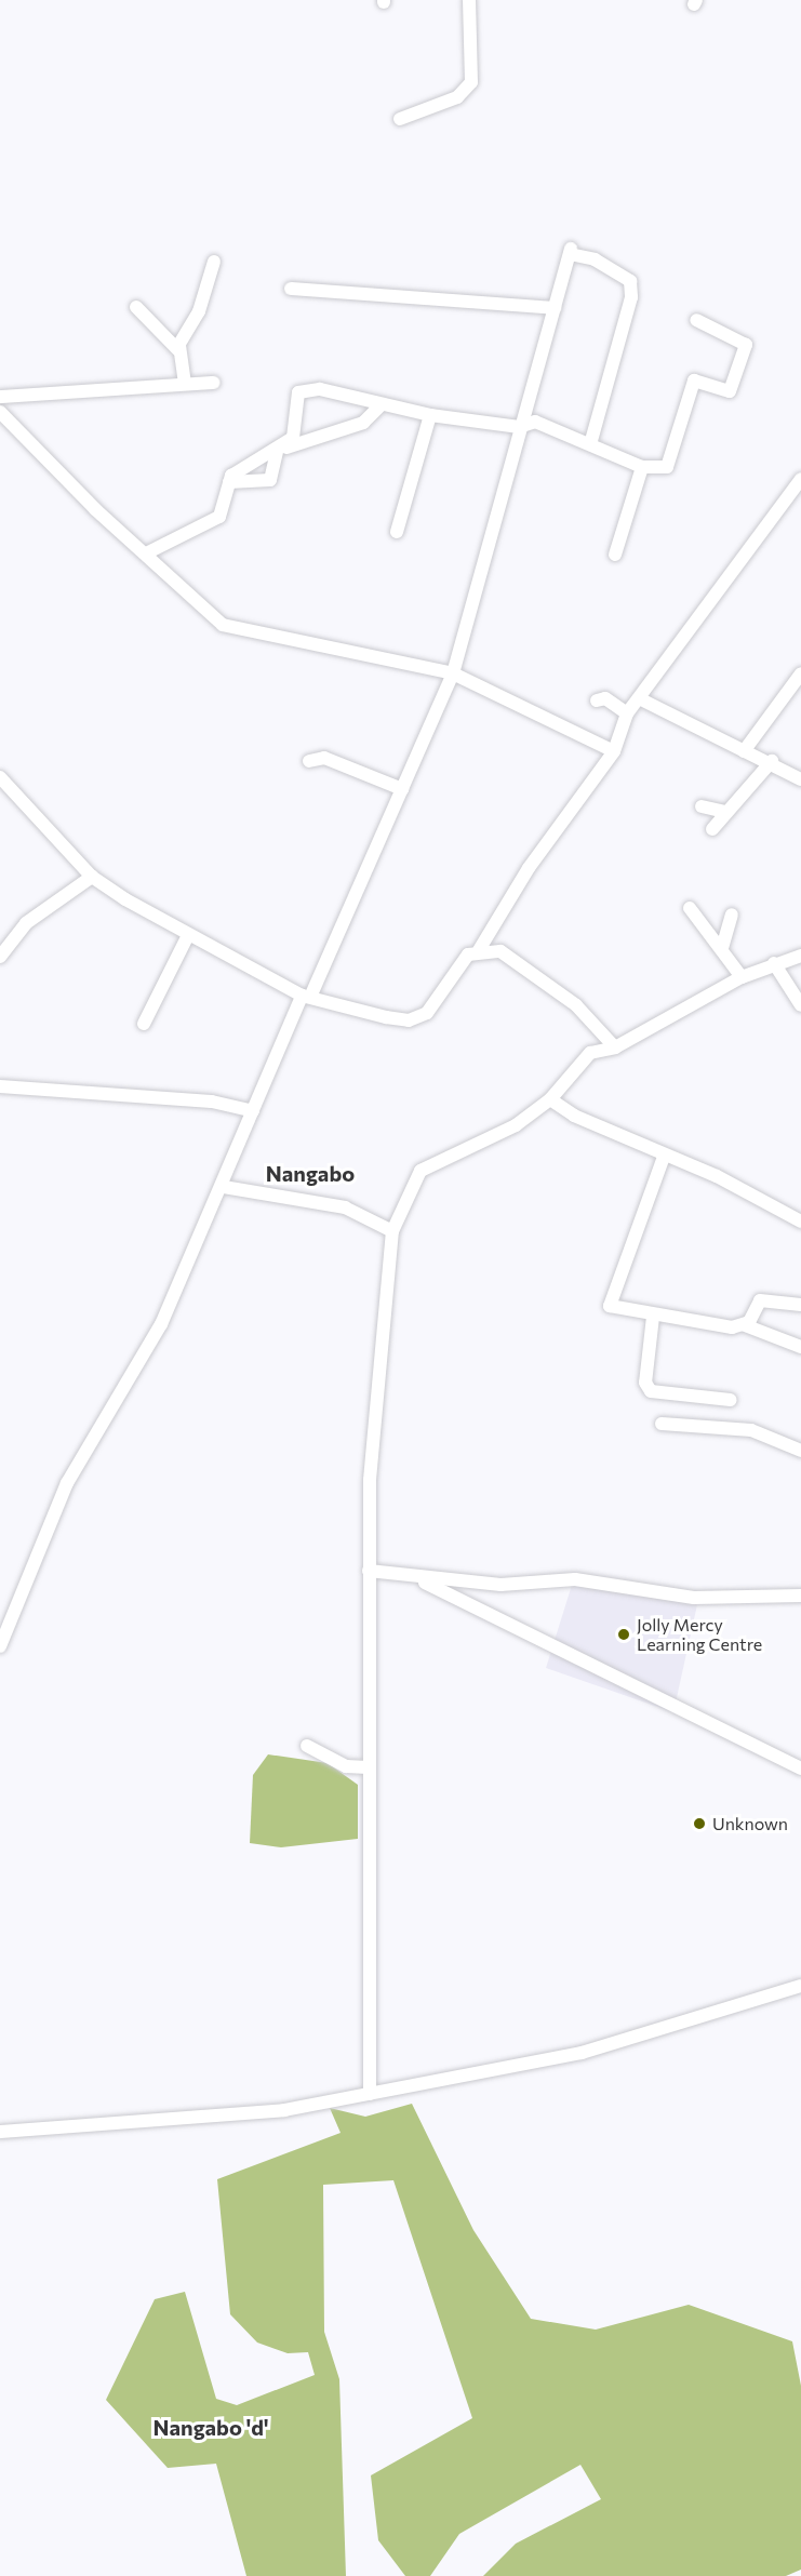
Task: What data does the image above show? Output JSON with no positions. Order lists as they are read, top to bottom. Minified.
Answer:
{"districts":["Nangabo","Nangabo 'd'"],"places":["Jolly Mercy Learning Centre","Unknown"]}
